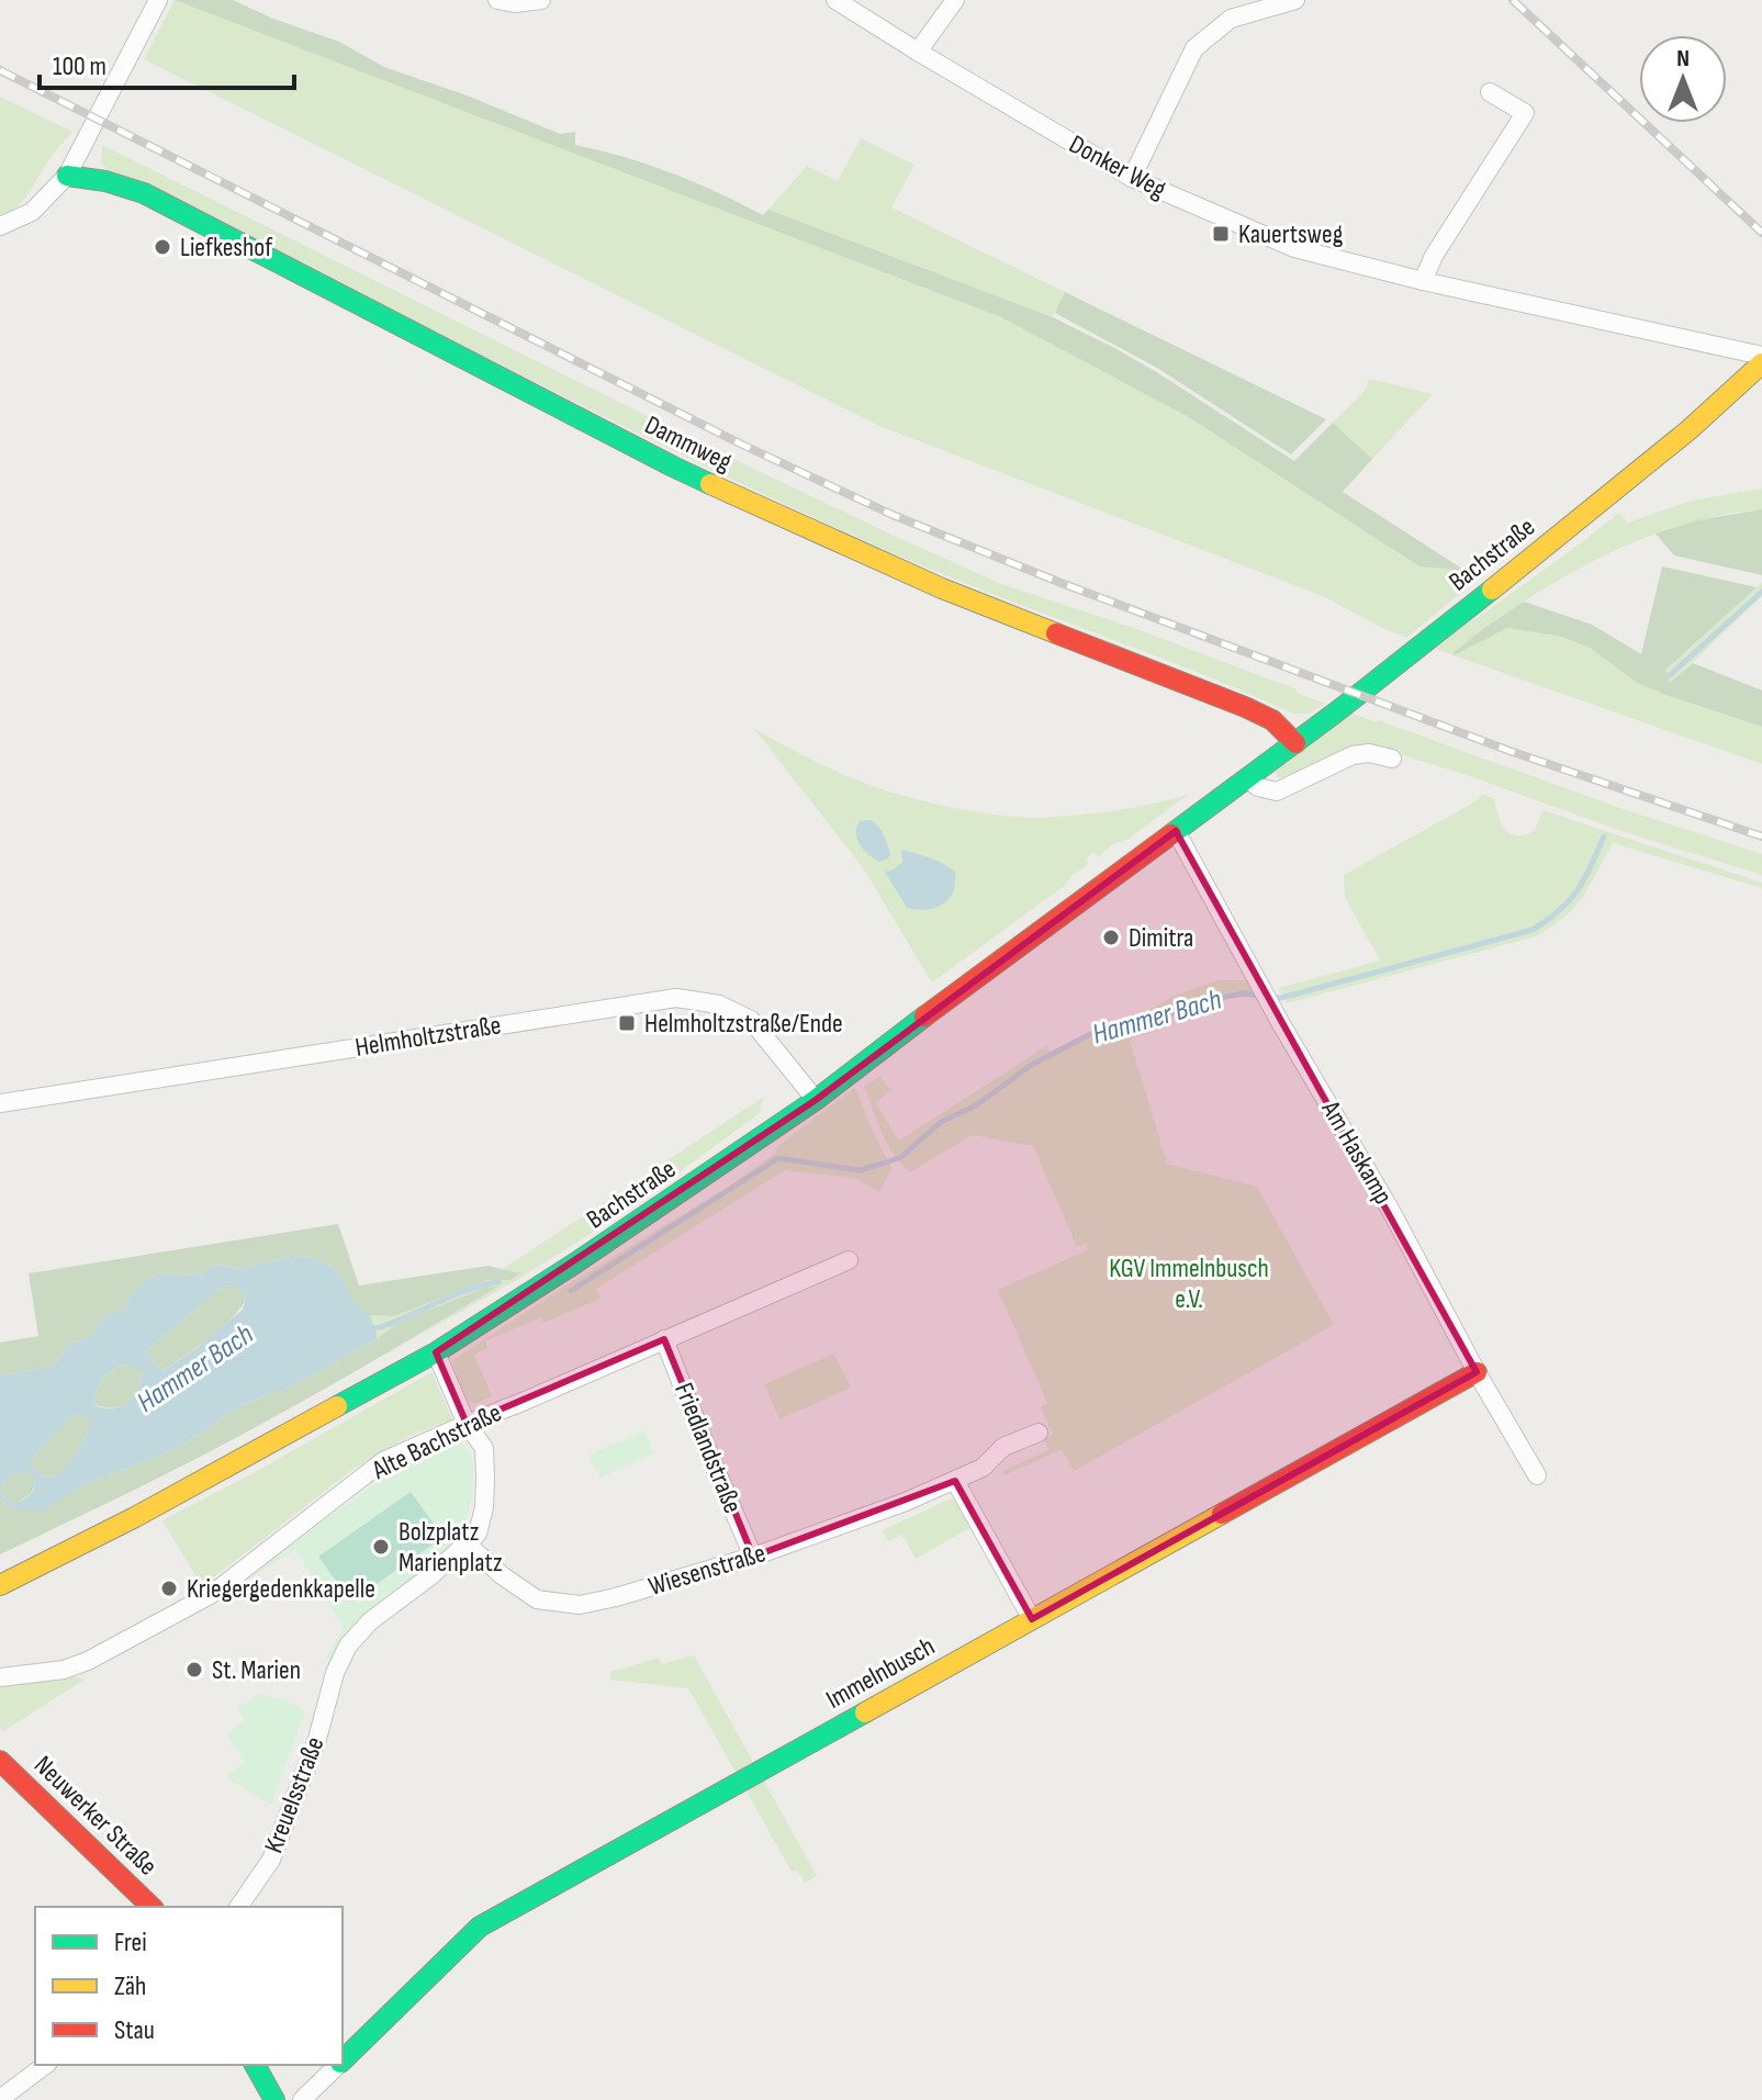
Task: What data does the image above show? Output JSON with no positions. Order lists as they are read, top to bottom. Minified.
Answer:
{"streets":{"street":["Donker Weg","Dammweg","Bachstraße","Helmholtzstraße","Am Haskamp","Alte Bachstraße","Friedlandstraße","Wiesenstraße","Immelnbusch","Kreuelsstraße","Neuwerker Straße"]},"crossings":[["Dammweg","Bachstraße"],["Bachstraße","Helmholtzstraße"],["Bachstraße","Am Haskamp"],["Am Haskamp","Immelnbusch"],["Alte Bachstraße","Friedlandstraße"],["Friedlandstraße","Wiesenstraße"],["Wiesenstraße","Kreuelsstraße"]],"water":["Hammer Bach"],"parks":["KGV Immelnbusch e.V."],"places":{"transit":["Kauertsweg","Helmholtzstraße/Ende"],"other":["Liefkeshof","Dimitra","Bolzplatz Marienplatz","Kriegergedenkkapelle","St. Marien"]},"legend":["Frei","Zäh","Stau"],"scale_bar":"100 m","north":"top"}
